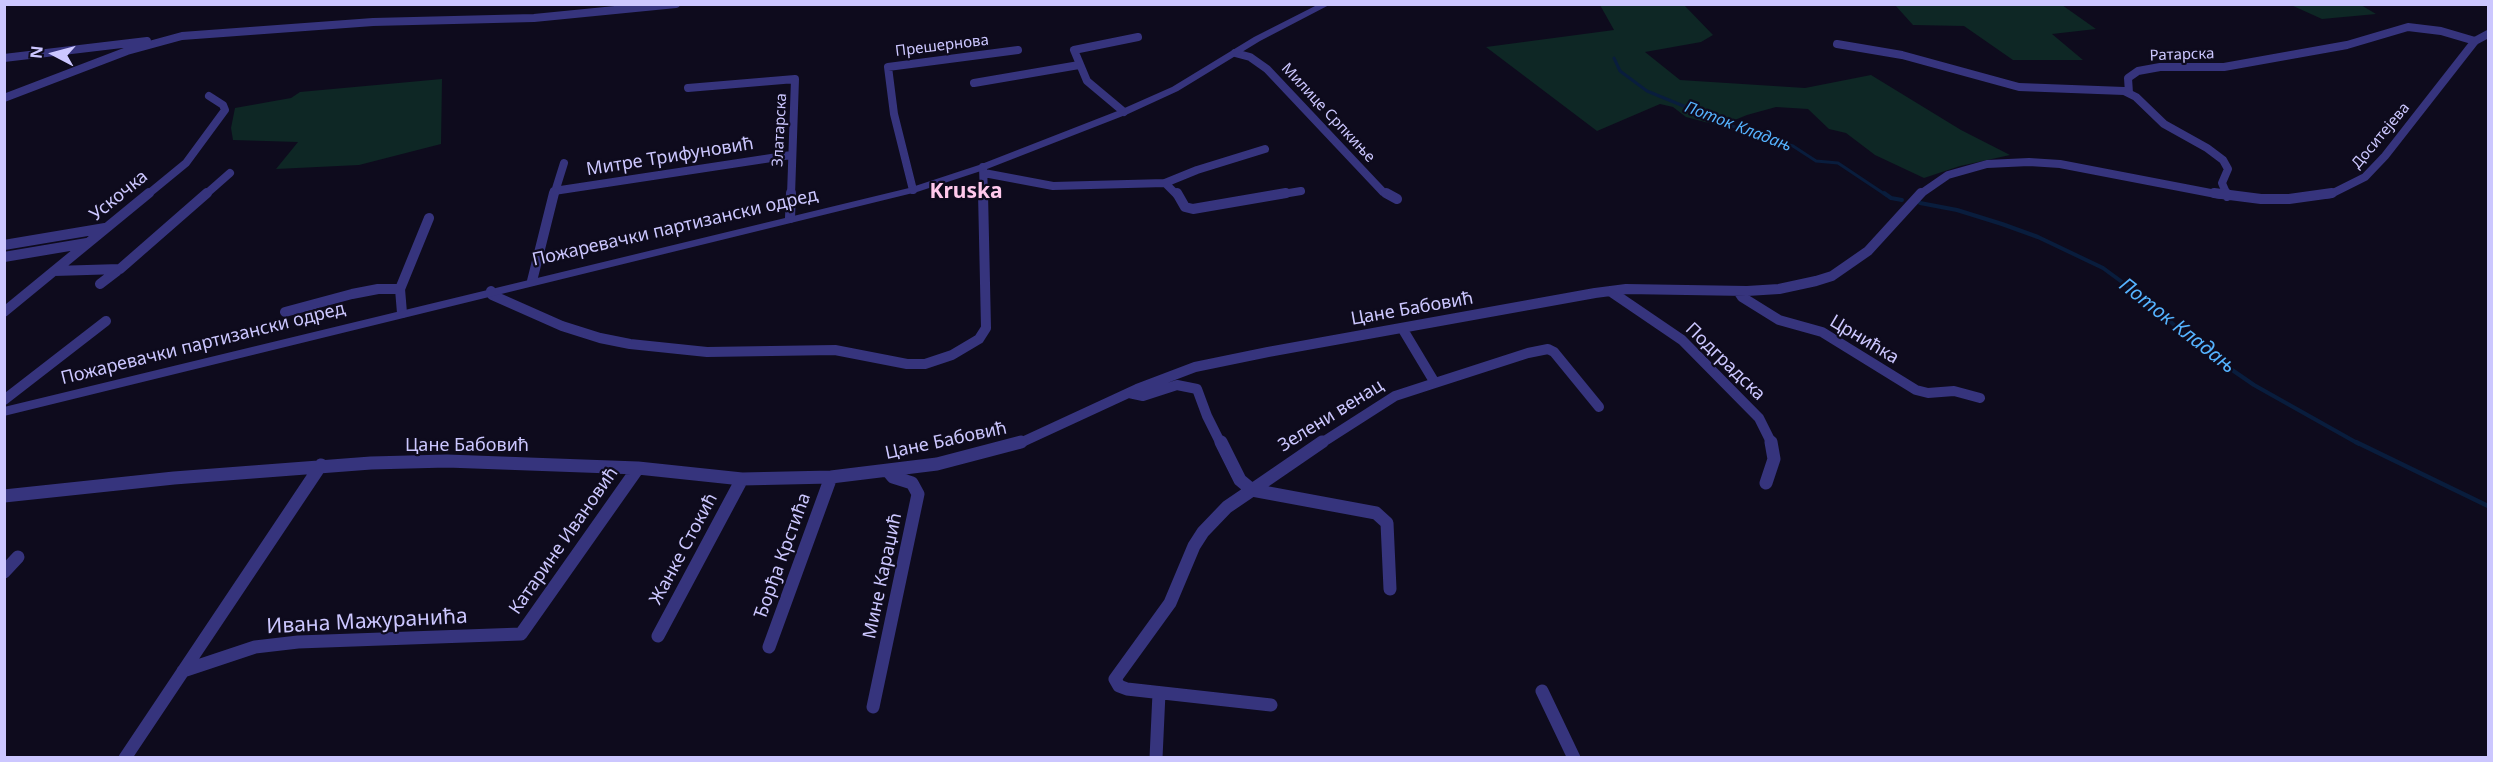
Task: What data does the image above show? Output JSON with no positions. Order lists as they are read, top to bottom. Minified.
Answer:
{"streets":{"street":["Прешернова","Ратарска","Милице Српкиње","Златарска","Доситејева","Митре Трифуновић","Ускочка","Пожаревачки партизански одред","Цане Бабовић","Црнићка","Подградска","Зелени венац","Катарине Ивановић","Жанке Стокић","Ђорђа Крстића","Мине Караџић","Ивана Мажуранића"]},"crossings":[["Прешернова","Пожаревачки партизански одред"],["Ратарска","Доситејева"],["Милице Српкиње","Пожаревачки партизански одред"],["Златарска","Митре Трифуновић"],["Златарска","Пожаревачки партизански одред"],["Доситејева","Цане Бабовић"],["Цане Бабовић","Црнићка"],["Цане Бабовић","Подградска"],["Цане Бабовић","Катарине Ивановић"],["Цане Бабовић","Жанке Стокић"],["Цане Бабовић","Ђорђа Крстића"],["Цане Бабовић","Мине Караџић"],["Катарине Ивановић","Ивана Мажуранића"]],"districts":["Kruska"],"water":["Поток Кладањ"],"north":"left"}
